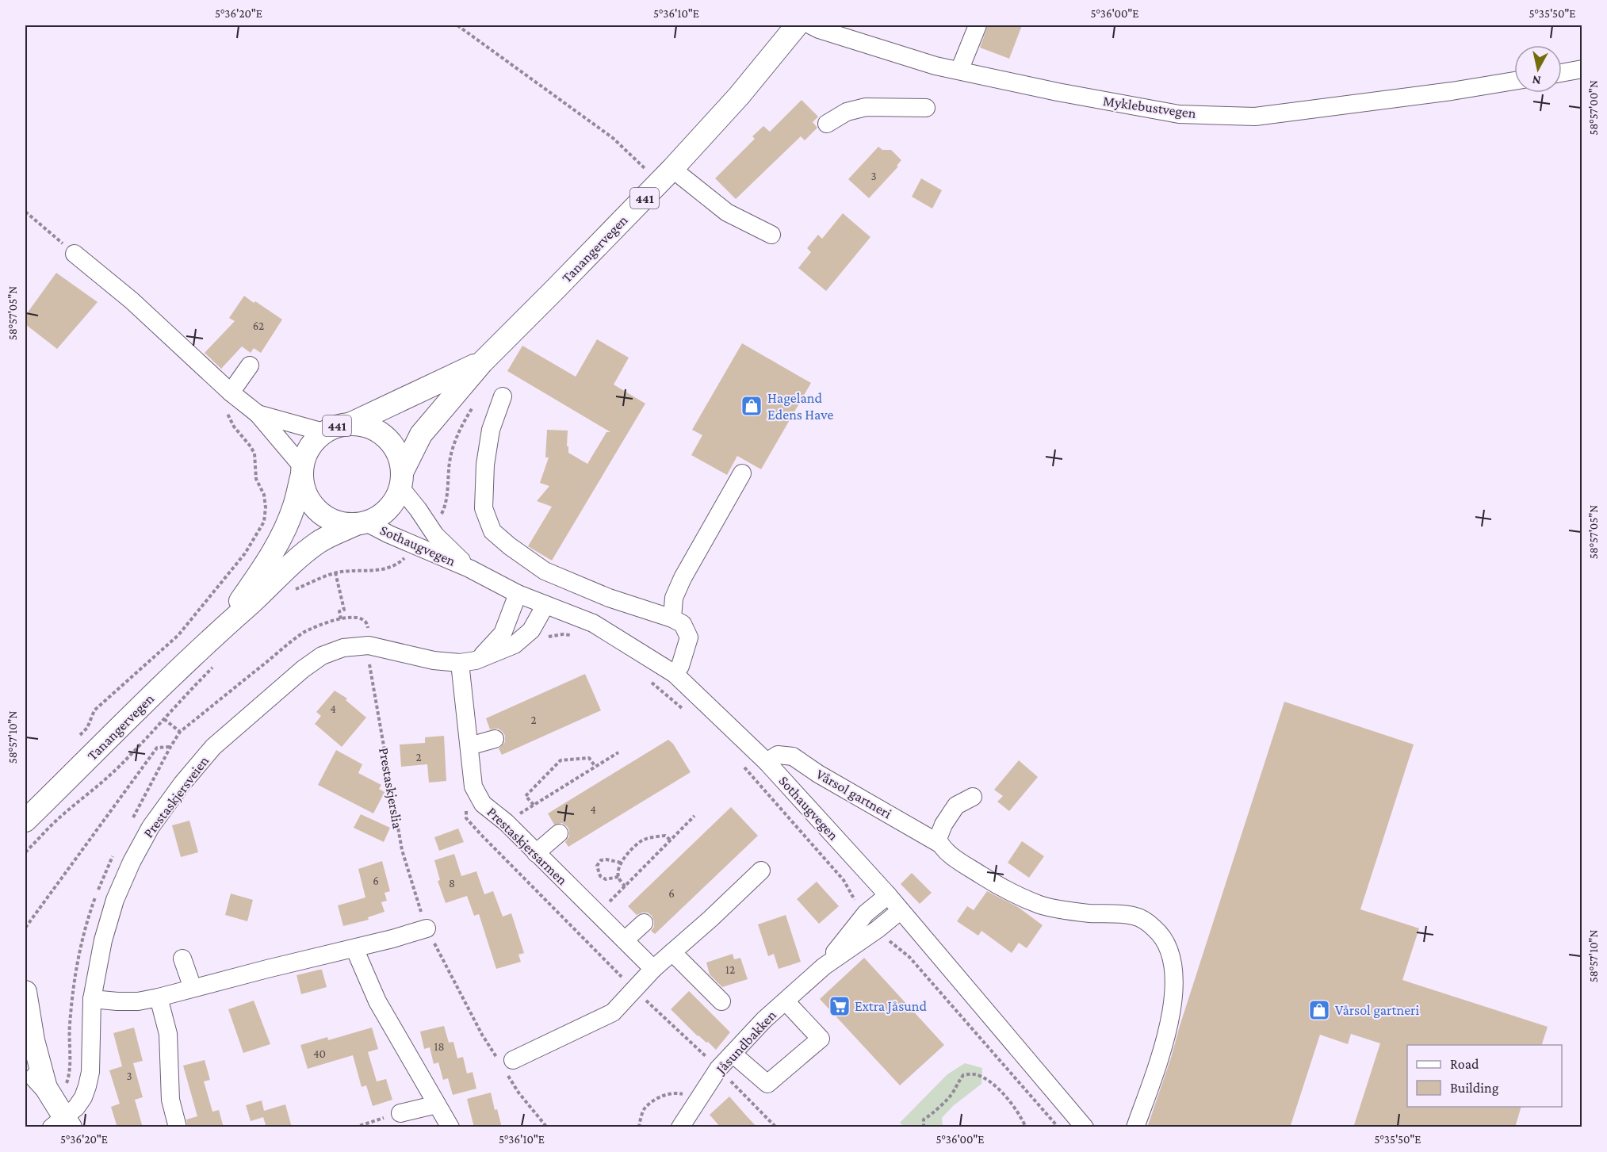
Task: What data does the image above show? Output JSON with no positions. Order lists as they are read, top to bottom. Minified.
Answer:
{"streets":{"main road":["441","Tanangervegen"],"street":["Myklebustvegen","Sothaugvegen","Vårsol gartneri","Prestaskjersveien","Prestaskjersarmen","Jåsundbakken"],"path":["Prestaskjerslia"]},"crossings":[["441","Tanangervegen"],["441","Sothaugvegen"],["Tanangervegen","Sothaugvegen"],["Sothaugvegen","Vårsol gartneri"],["Sothaugvegen","Prestaskjersveien"],["Sothaugvegen","Jåsundbakken"],["Prestaskjerslia","Prestaskjersveien"],["Prestaskjersveien","Prestaskjersarmen"]],"places":{"shop":["Hageland Edens Have","Vårsol gartneri"],"supermarket":["Extra Jåsund"]},"house_numbers":["3","62","4","2","2","4","6","8","6","12","18","40","3"],"legend":["Road","Building"],"north":"bottom","coordinates":["5°36'20\"E","5°36'10\"E","5°36'00\"E","5°35'50\"E","58°57'00\"N","58°57'05\"N","58°57'10\"N"]}
